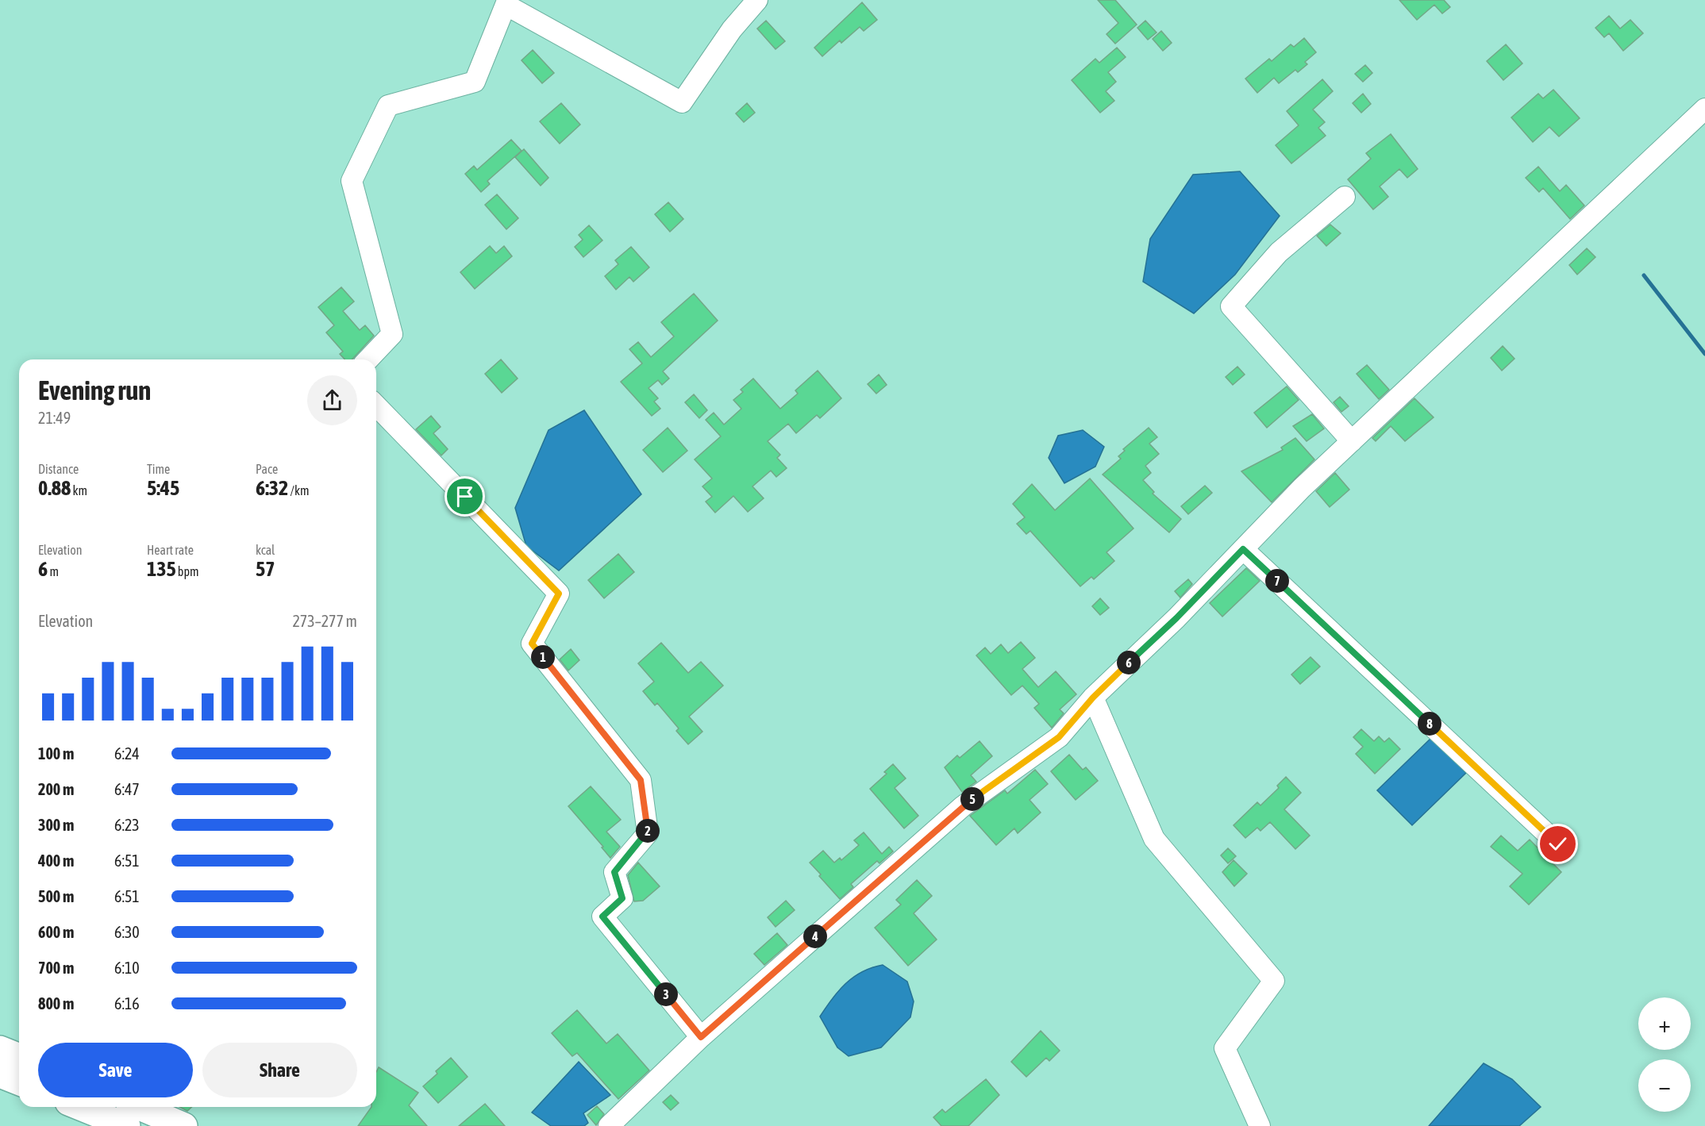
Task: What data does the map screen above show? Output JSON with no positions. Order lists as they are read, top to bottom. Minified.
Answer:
{"page":{"heading":["Evening run","21:49"],"stats":[["Distance","0.88 km"],["Time","5:45"],["Pace","6:32 /km"],["Elevation","6 m"],["Heart rate","135 bpm"],["kcal","57"]],"pins":["7","1","6","8","5","2","4","3"],"chart":["Elevation","273–277 m"],"list":[{"name":"100 m","note":"6:24"},{"name":"200 m","note":"6:47"},{"name":"300 m","note":"6:23"},{"name":"400 m","note":"6:51"},{"name":"500 m","note":"6:51"},{"name":"600 m","note":"6:30"},{"name":"700 m","note":"6:10"},{"name":"800 m","note":"6:16"}],"map_buttons":["+","−"],"buttons":["Save","Share"]}}
